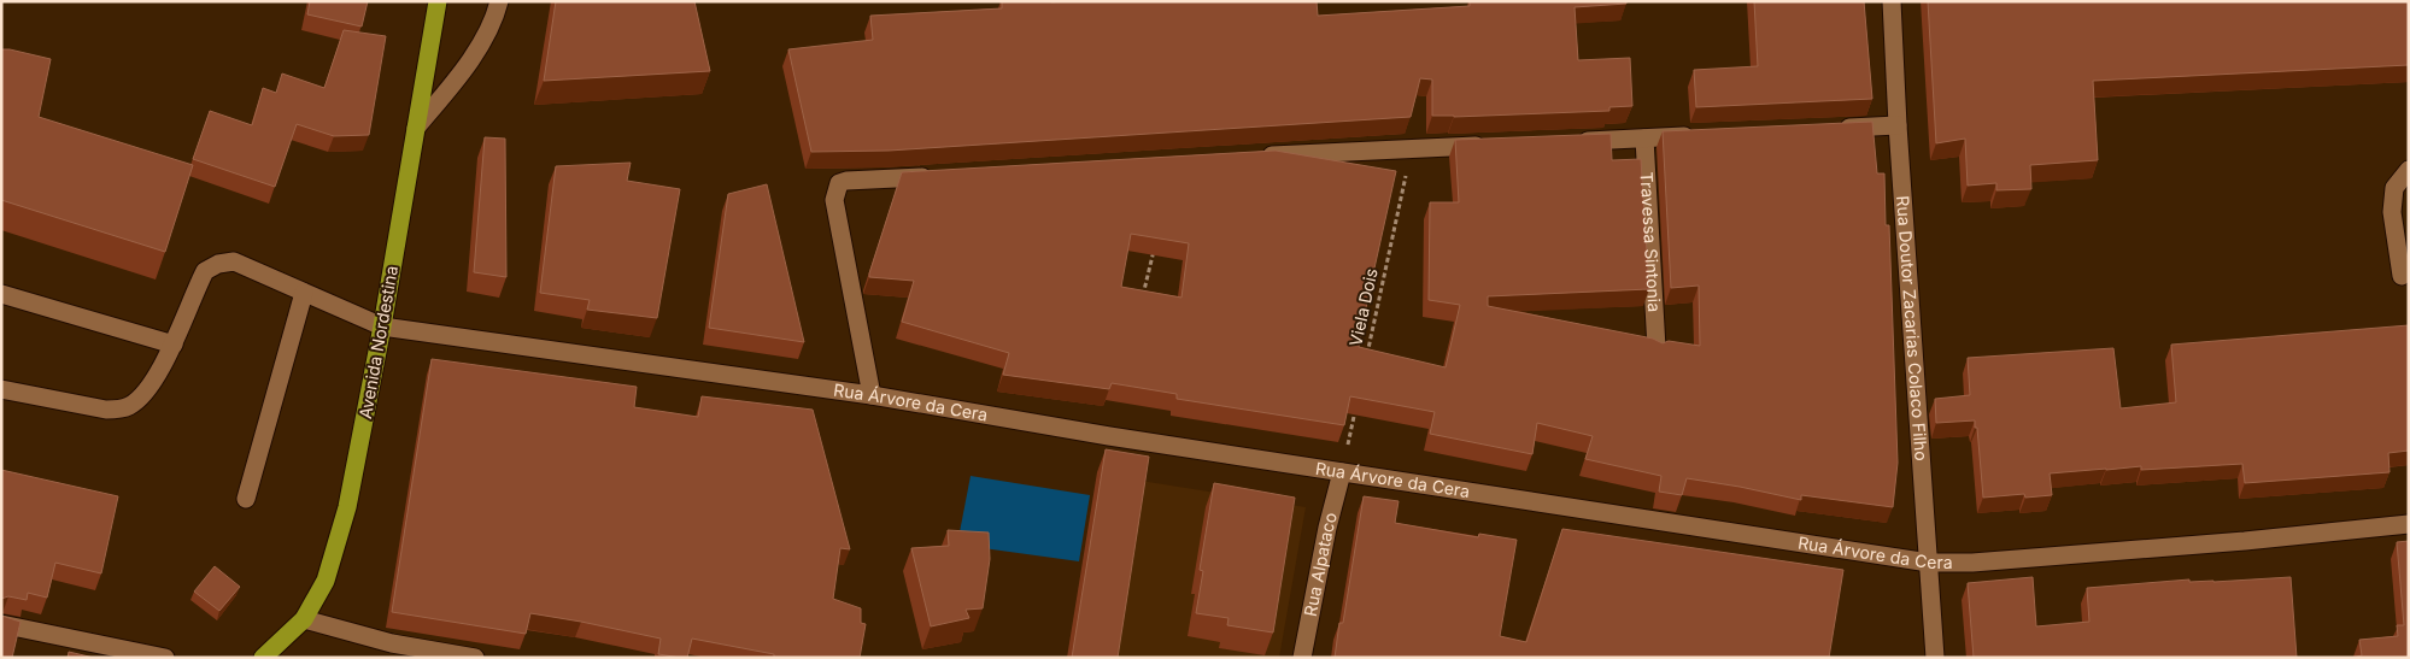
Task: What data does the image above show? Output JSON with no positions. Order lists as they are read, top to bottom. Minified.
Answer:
{"streets":{"main road":["Avenida Nordestina"],"street":["Travessa Sintonia","Rua Doutor Zacarias Colaco Filho","Rua Árvore da Cera","Rua Alpataco"],"path":["Viela Dois"]},"crossings":[["Rua Doutor Zacarias Colaco Filho","Rua Árvore da Cera"],["Avenida Nordestina","Rua Árvore da Cera"],["Rua Árvore da Cera","Rua Alpataco"]]}
